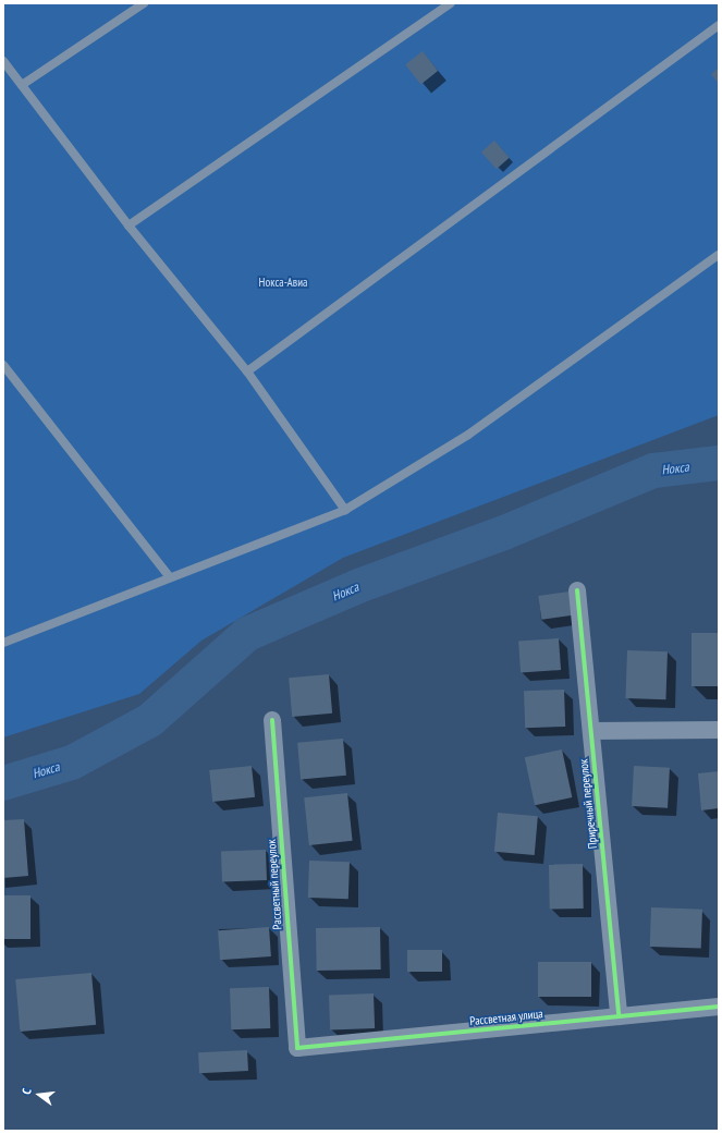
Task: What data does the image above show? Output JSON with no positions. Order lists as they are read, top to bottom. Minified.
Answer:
{"streets":{"street":["Приречный переулок","Рассветный переулок","Рассветная улица"]},"crossings":[["Приречный переулок","Рассветная улица"],["Рассветный переулок","Рассветная улица"]],"water":["Нокса"],"parks":["Нокса-Авиа"],"north":"left"}
